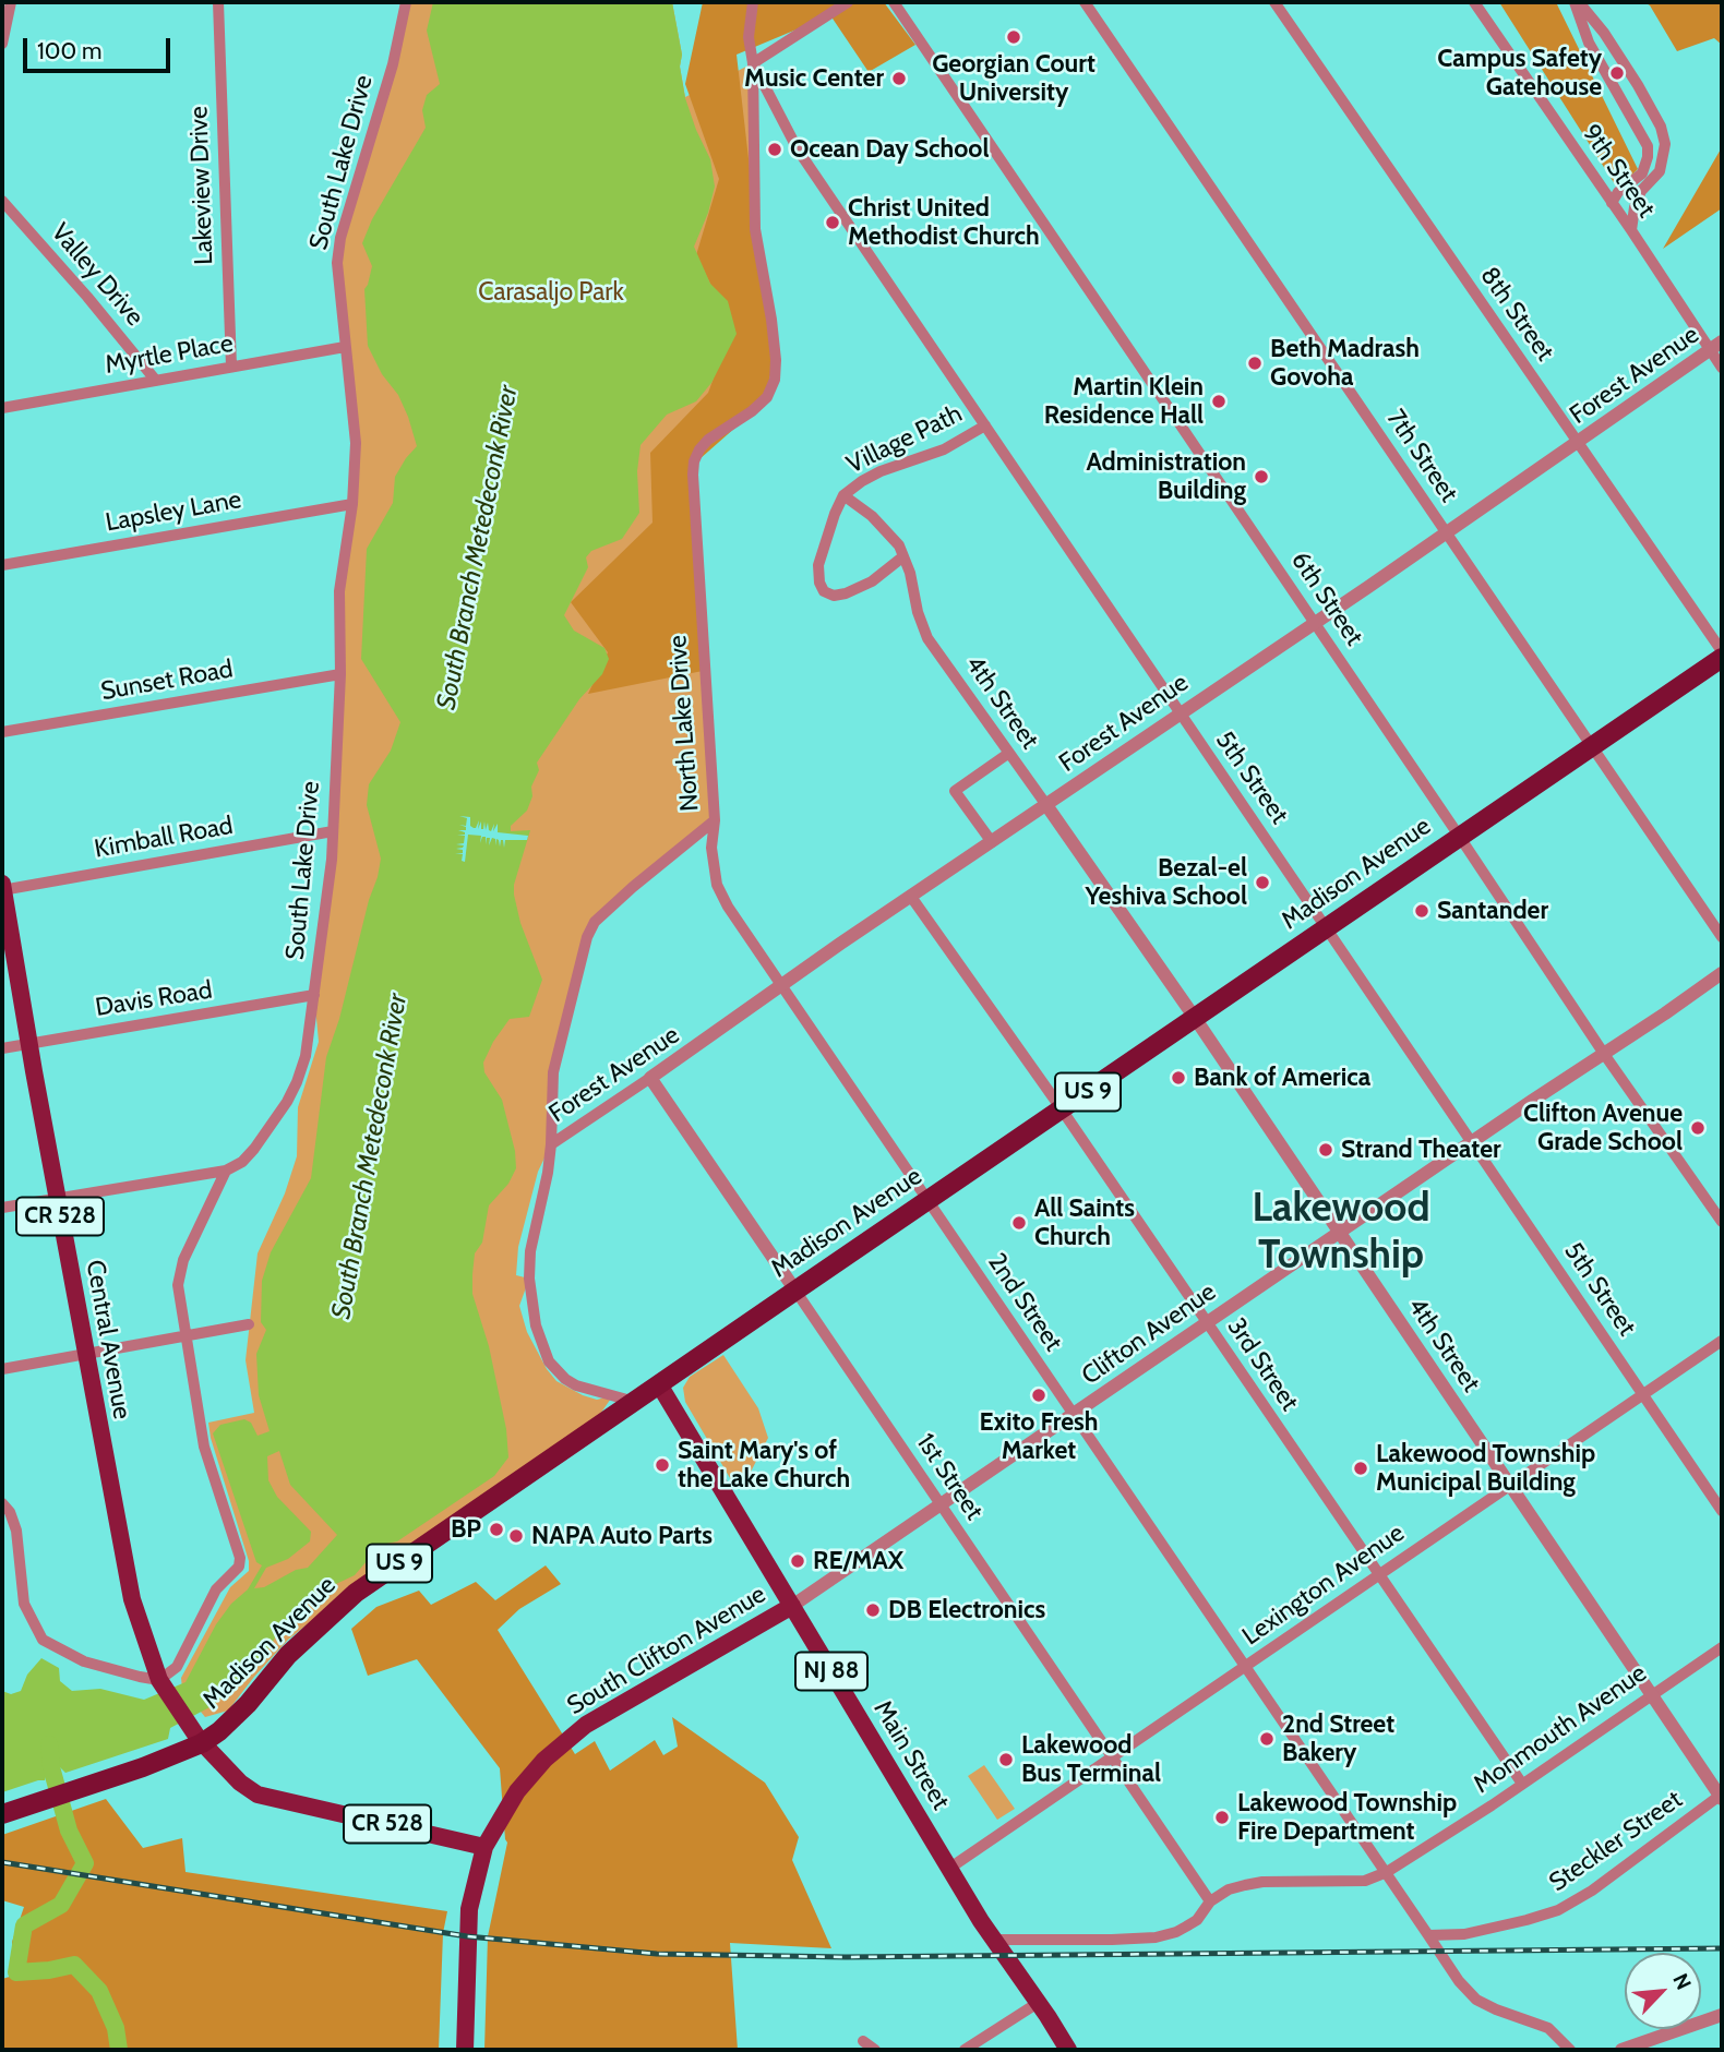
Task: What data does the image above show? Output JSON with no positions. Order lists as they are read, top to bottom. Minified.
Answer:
{"streets":{"highway":["Madison Avenue","US 9"],"main road":["CR 528","Central Avenue","South Clifton Avenue","NJ 88","Main Street"],"street":["South Lake Drive","9th Street","Lakeview Drive","Valley Drive","8th Street","Myrtle Place","Forest Avenue","Village Path","7th Street","Lapsley Lane","6th Street","Sunset Road","4th Street","North Lake Drive","5th Street","Kimball Road","Davis Road","2nd Street","Clifton Avenue","3rd Street","1st Street","Lexington Avenue","Monmouth Avenue","Steckler Street"]},"crossings":[["South Lake Drive","Myrtle Place"],["South Lake Drive","Lapsley Lane"],["South Lake Drive","Sunset Road"],["South Lake Drive","Kimball Road"],["South Lake Drive","Davis Road"],["South Lake Drive","Central Avenue"],["9th Street","Forest Avenue"],["Lakeview Drive","Myrtle Place"],["Valley Drive","Myrtle Place"],["8th Street","Forest Avenue"],["Forest Avenue","7th Street"],["Forest Avenue","6th Street"],["Forest Avenue","4th Street"],["Forest Avenue","North Lake Drive"],["Forest Avenue","5th Street"],["Forest Avenue","2nd Street"],["Forest Avenue","3rd Street"],["Forest Avenue","1st Street"],["Village Path","4th Street"],["Village Path","5th Street"],["7th Street","Madison Avenue"],["6th Street","Madison Avenue"],["6th Street","Clifton Avenue"],["4th Street","Madison Avenue"],["4th Street","Clifton Avenue"],["4th Street","Lexington Avenue"],["4th Street","Monmouth Avenue"],["4th Street","Steckler Street"],["North Lake Drive","5th Street"],["North Lake Drive","Madison Avenue"],["North Lake Drive","2nd Street"],["5th Street","Madison Avenue"],["5th Street","Clifton Avenue"],["5th Street","Lexington Avenue"],["Kimball Road","Central Avenue"],["Madison Avenue","CR 528"],["Madison Avenue","2nd Street"],["Madison Avenue","Central Avenue"],["Madison Avenue","3rd Street"],["Madison Avenue","1st Street"],["Madison Avenue","Main Street"],["Davis Road","Central Avenue"],["CR 528","Central Avenue"],["CR 528","South Clifton Avenue"],["2nd Street","Clifton Avenue"],["2nd Street","Lexington Avenue"],["2nd Street","Monmouth Avenue"],["Clifton Avenue","3rd Street"],["Clifton Avenue","1st Street"],["Clifton Avenue","South Clifton Avenue"],["Clifton Avenue","Main Street"],["3rd Street","Lexington Avenue"],["3rd Street","Monmouth Avenue"],["1st Street","Lexington Avenue"],["1st Street","Monmouth Avenue"],["Lexington Avenue","Main Street"],["South Clifton Avenue","Main Street"],["NJ 88","Main Street"],["Monmouth Avenue","Main Street"]],"districts":["Lakewood Township"],"water":["South Branch Metedeconk River"],"parks":["Carasaljo Park"],"places":["Georgian Court University","Campus Safety Gatehouse","Music Center","Ocean Day School","Christ United Methodist Church","Beth Madrash Govoha","Martin Klein Residence Hall","Administration Building","Bezal-el Yeshiva School","Santander","Bank of America","Clifton Avenue Grade School","Strand Theater","All Saints Church","Exito Fresh Market","Saint Mary's of the Lake Church","Lakewood Township Municipal Building","BP","NAPA Auto Parts","RE/MAX","DB Electronics","2nd Street Bakery","Lakewood Bus Terminal","Lakewood Township Fire Department"],"scale_bar":"100 m","north":"top right"}
